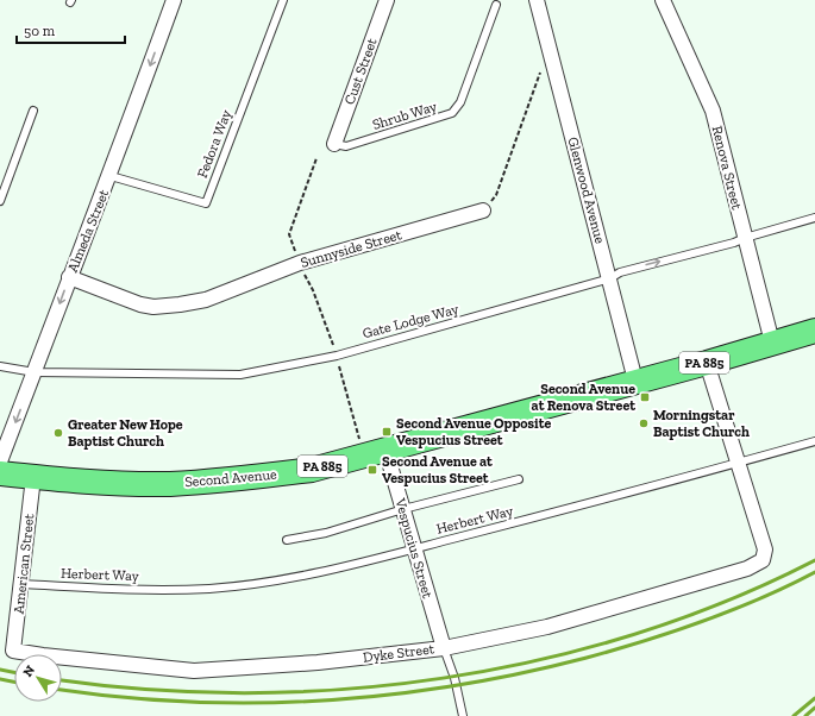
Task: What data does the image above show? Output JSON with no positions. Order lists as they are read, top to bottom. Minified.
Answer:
{"streets":{"main road":["PA 885","Second Avenue"],"street":["Cust Street","Renova Street","Glenwood Avenue","Almeda Street","Sunnyside Street","Vespucius Street","American Street","Dyke Street"],"lane":["Shrub Way","Fedora Way","Gate Lodge Way","Herbert Way"]},"crossings":[["Cust Street","Shrub Way"],["Fedora Way","Almeda Street"],["Renova Street","Gate Lodge Way"],["Renova Street","Second Avenue"],["Glenwood Avenue","Gate Lodge Way"],["Glenwood Avenue","Second Avenue"],["Almeda Street","Sunnyside Street"],["Almeda Street","Gate Lodge Way"],["Second Avenue","Vespucius Street"],["Second Avenue","American Street"],["Herbert Way","Vespucius Street"],["Herbert Way","American Street"],["Herbert Way","Dyke Street"],["Vespucius Street","Dyke Street"],["American Street","Dyke Street"]],"one_way":["Almeda Street"],"places":{"transit":["Second Avenue at Renova Street","Second Avenue Opposite Vespucius Street","Second Avenue at Vespucius Street"],"other":["Morningstar Baptist Church","Greater New Hope Baptist Church"]},"scale_bar":"50 m","north":"top left"}
